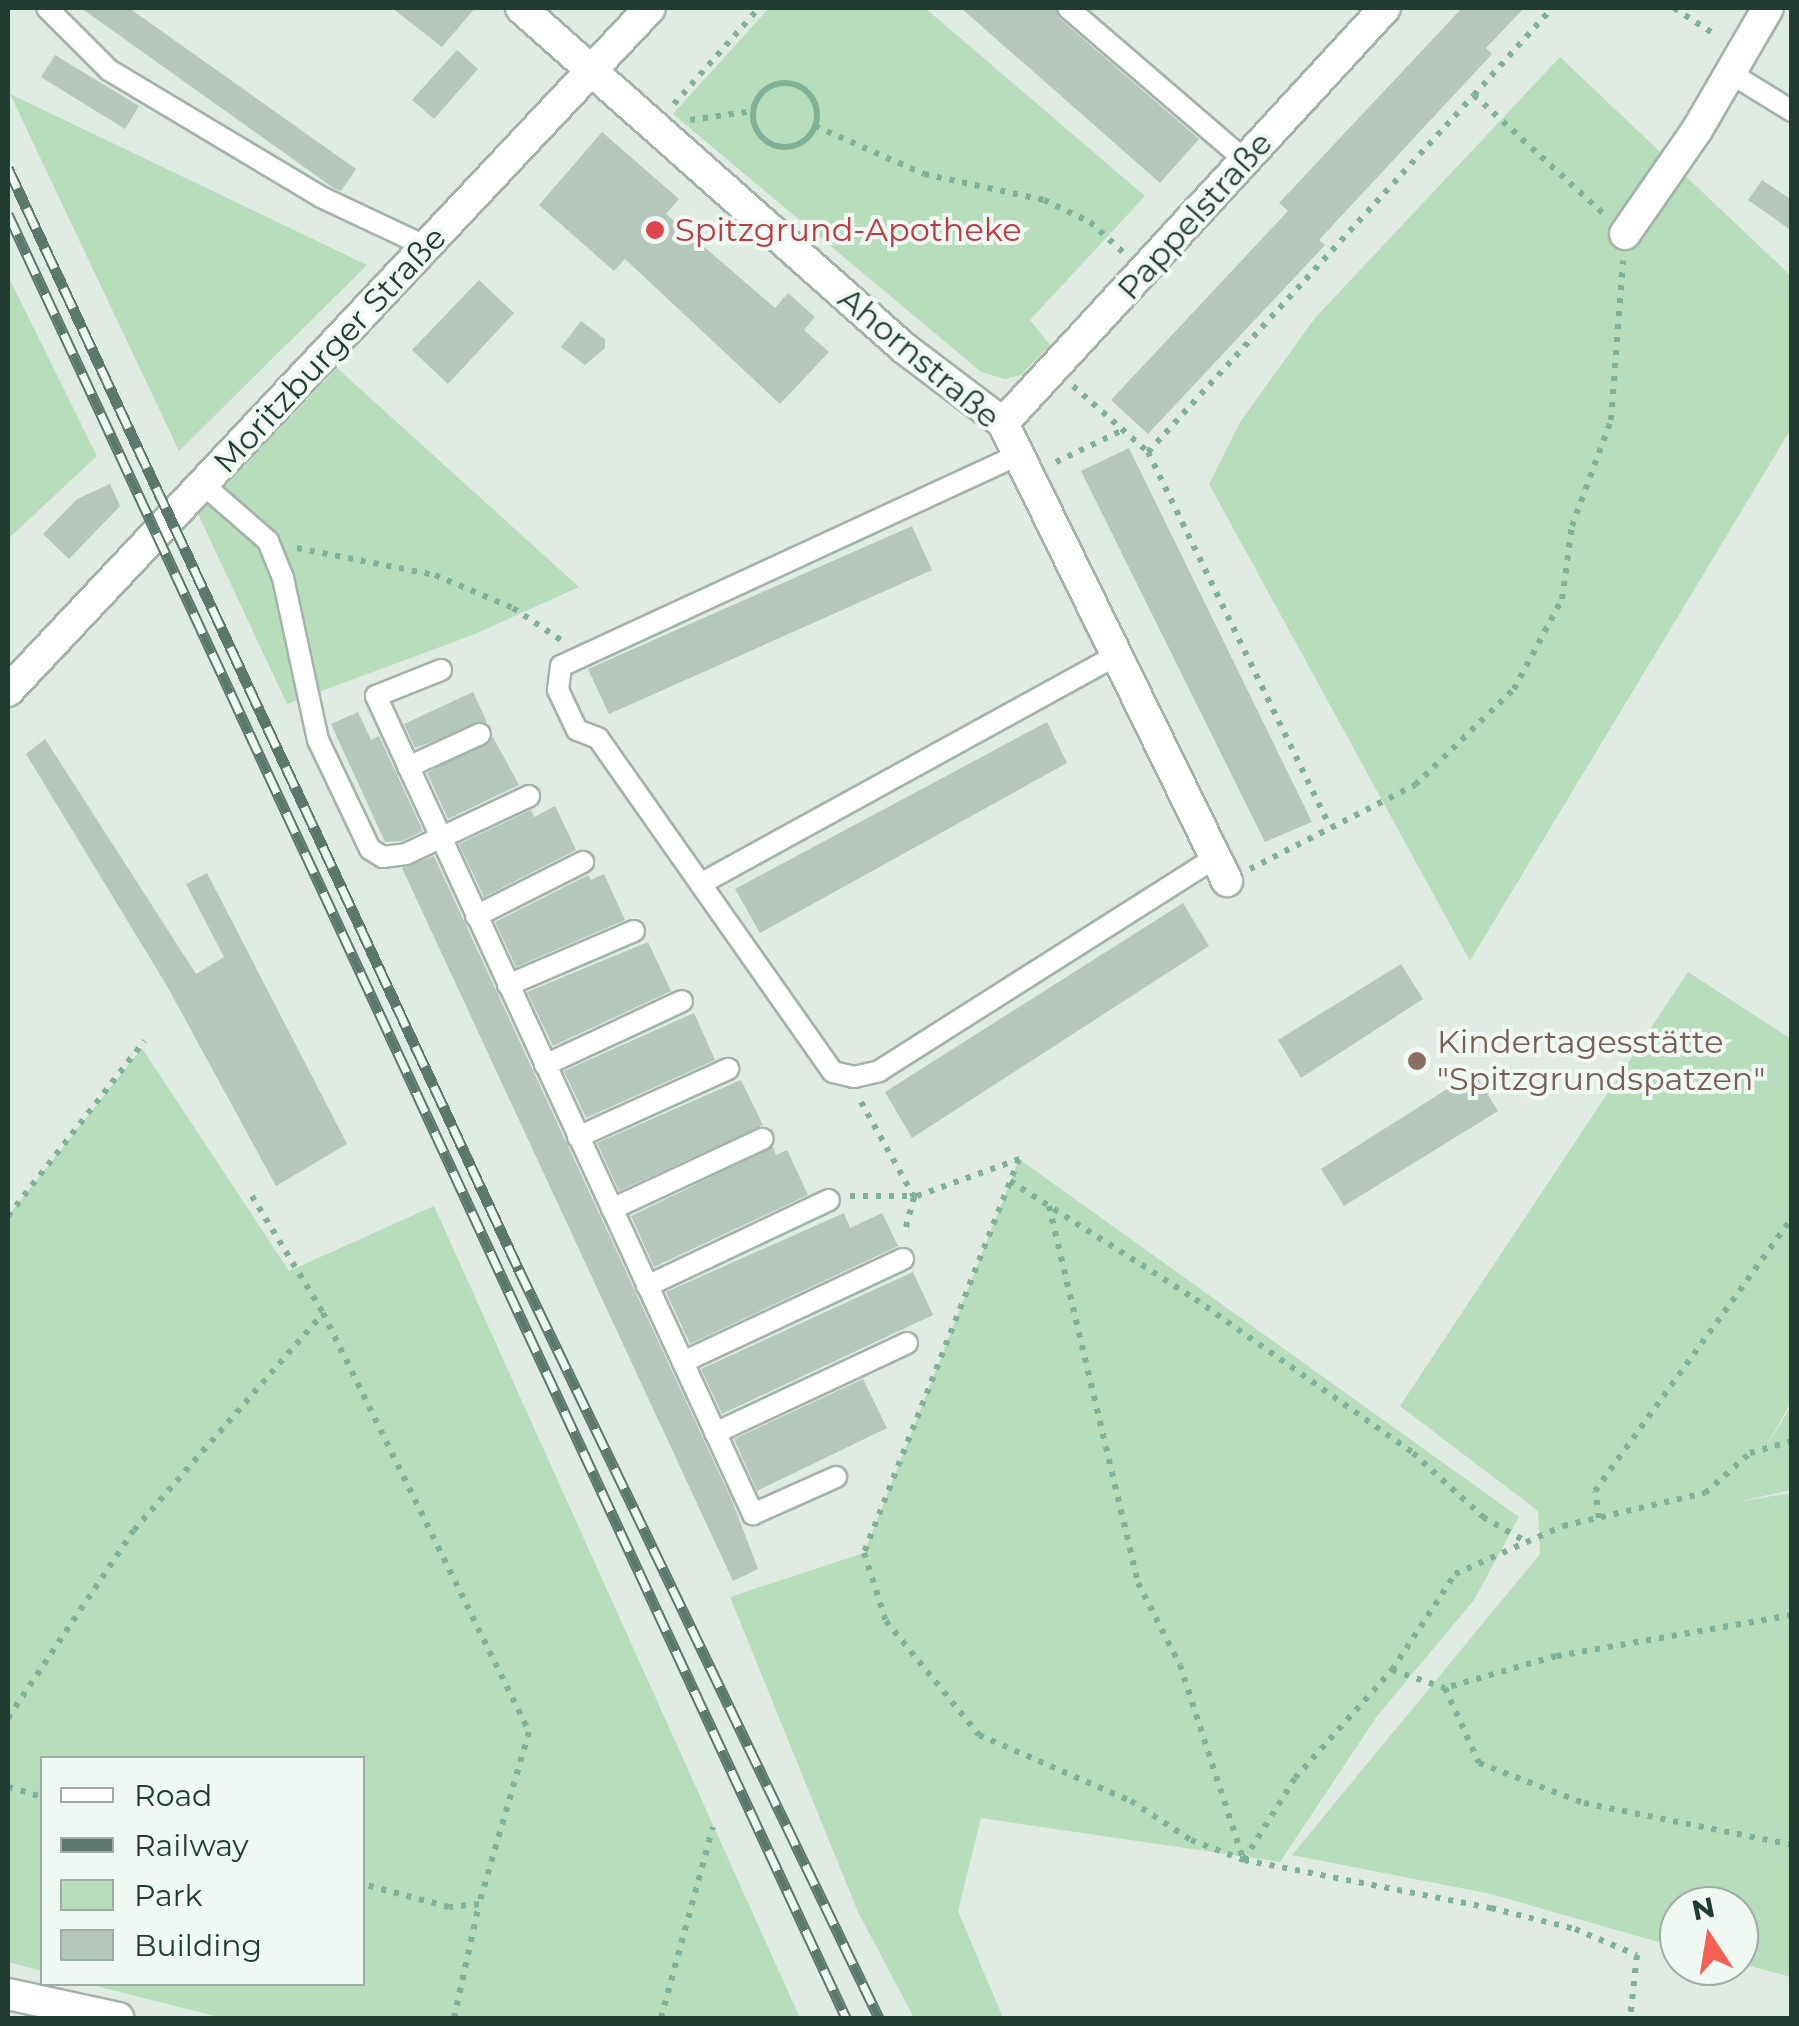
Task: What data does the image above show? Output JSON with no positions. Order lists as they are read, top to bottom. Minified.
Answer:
{"streets":{"street":["Pappelstraße","Moritzburger Straße","Ahornstraße"]},"crossings":[["Pappelstraße","Ahornstraße"],["Moritzburger Straße","Ahornstraße"]],"places":["Spitzgrund-Apotheke","Kindertagesstätte \"Spitzgrundspatzen\""],"legend":["Road","Railway","Park","Building"],"north":"top"}
